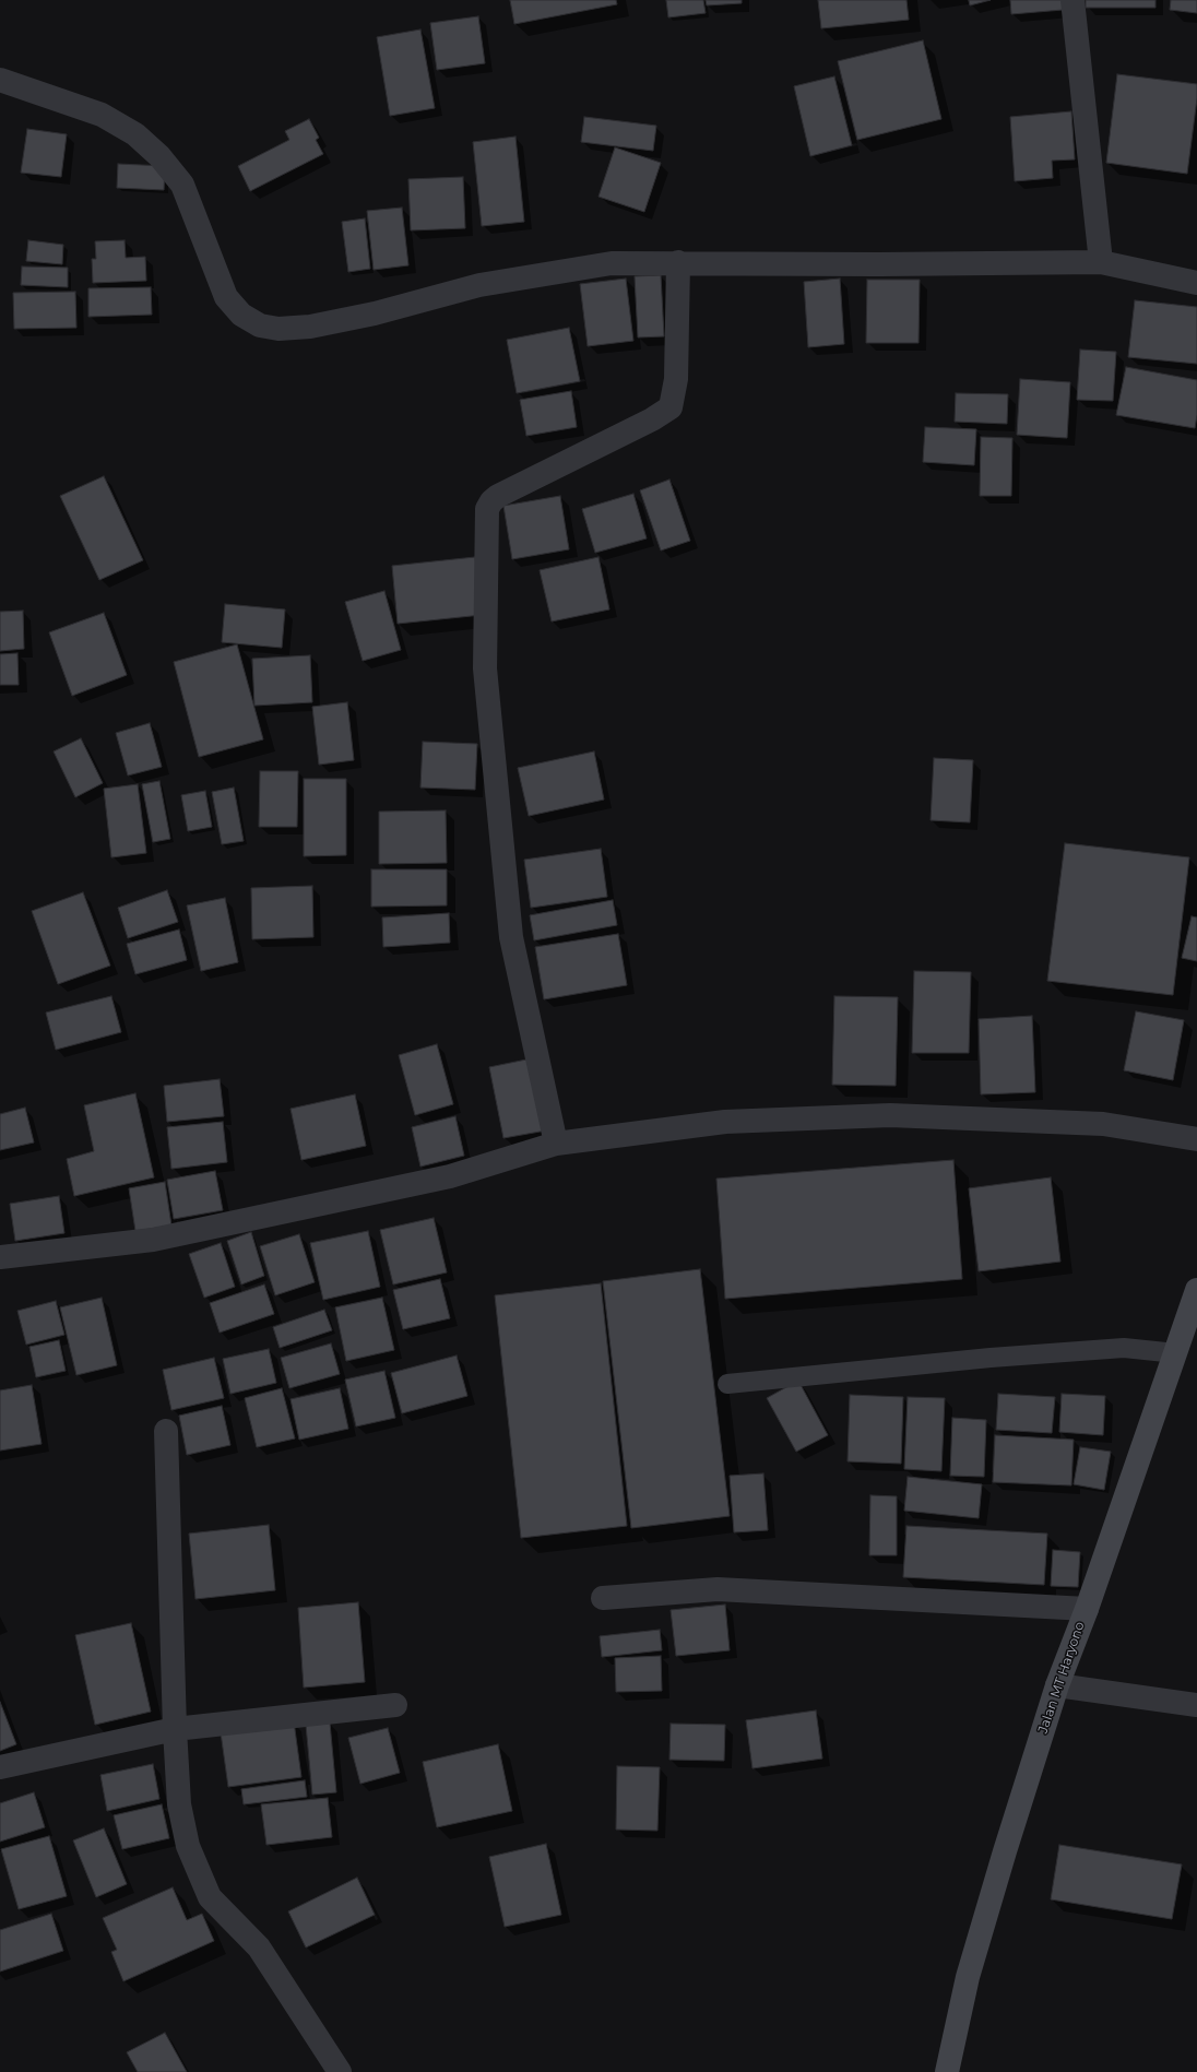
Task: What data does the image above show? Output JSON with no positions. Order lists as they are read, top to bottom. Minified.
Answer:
{"streets":{"main road":["Jalan MT Haryono"]}}
